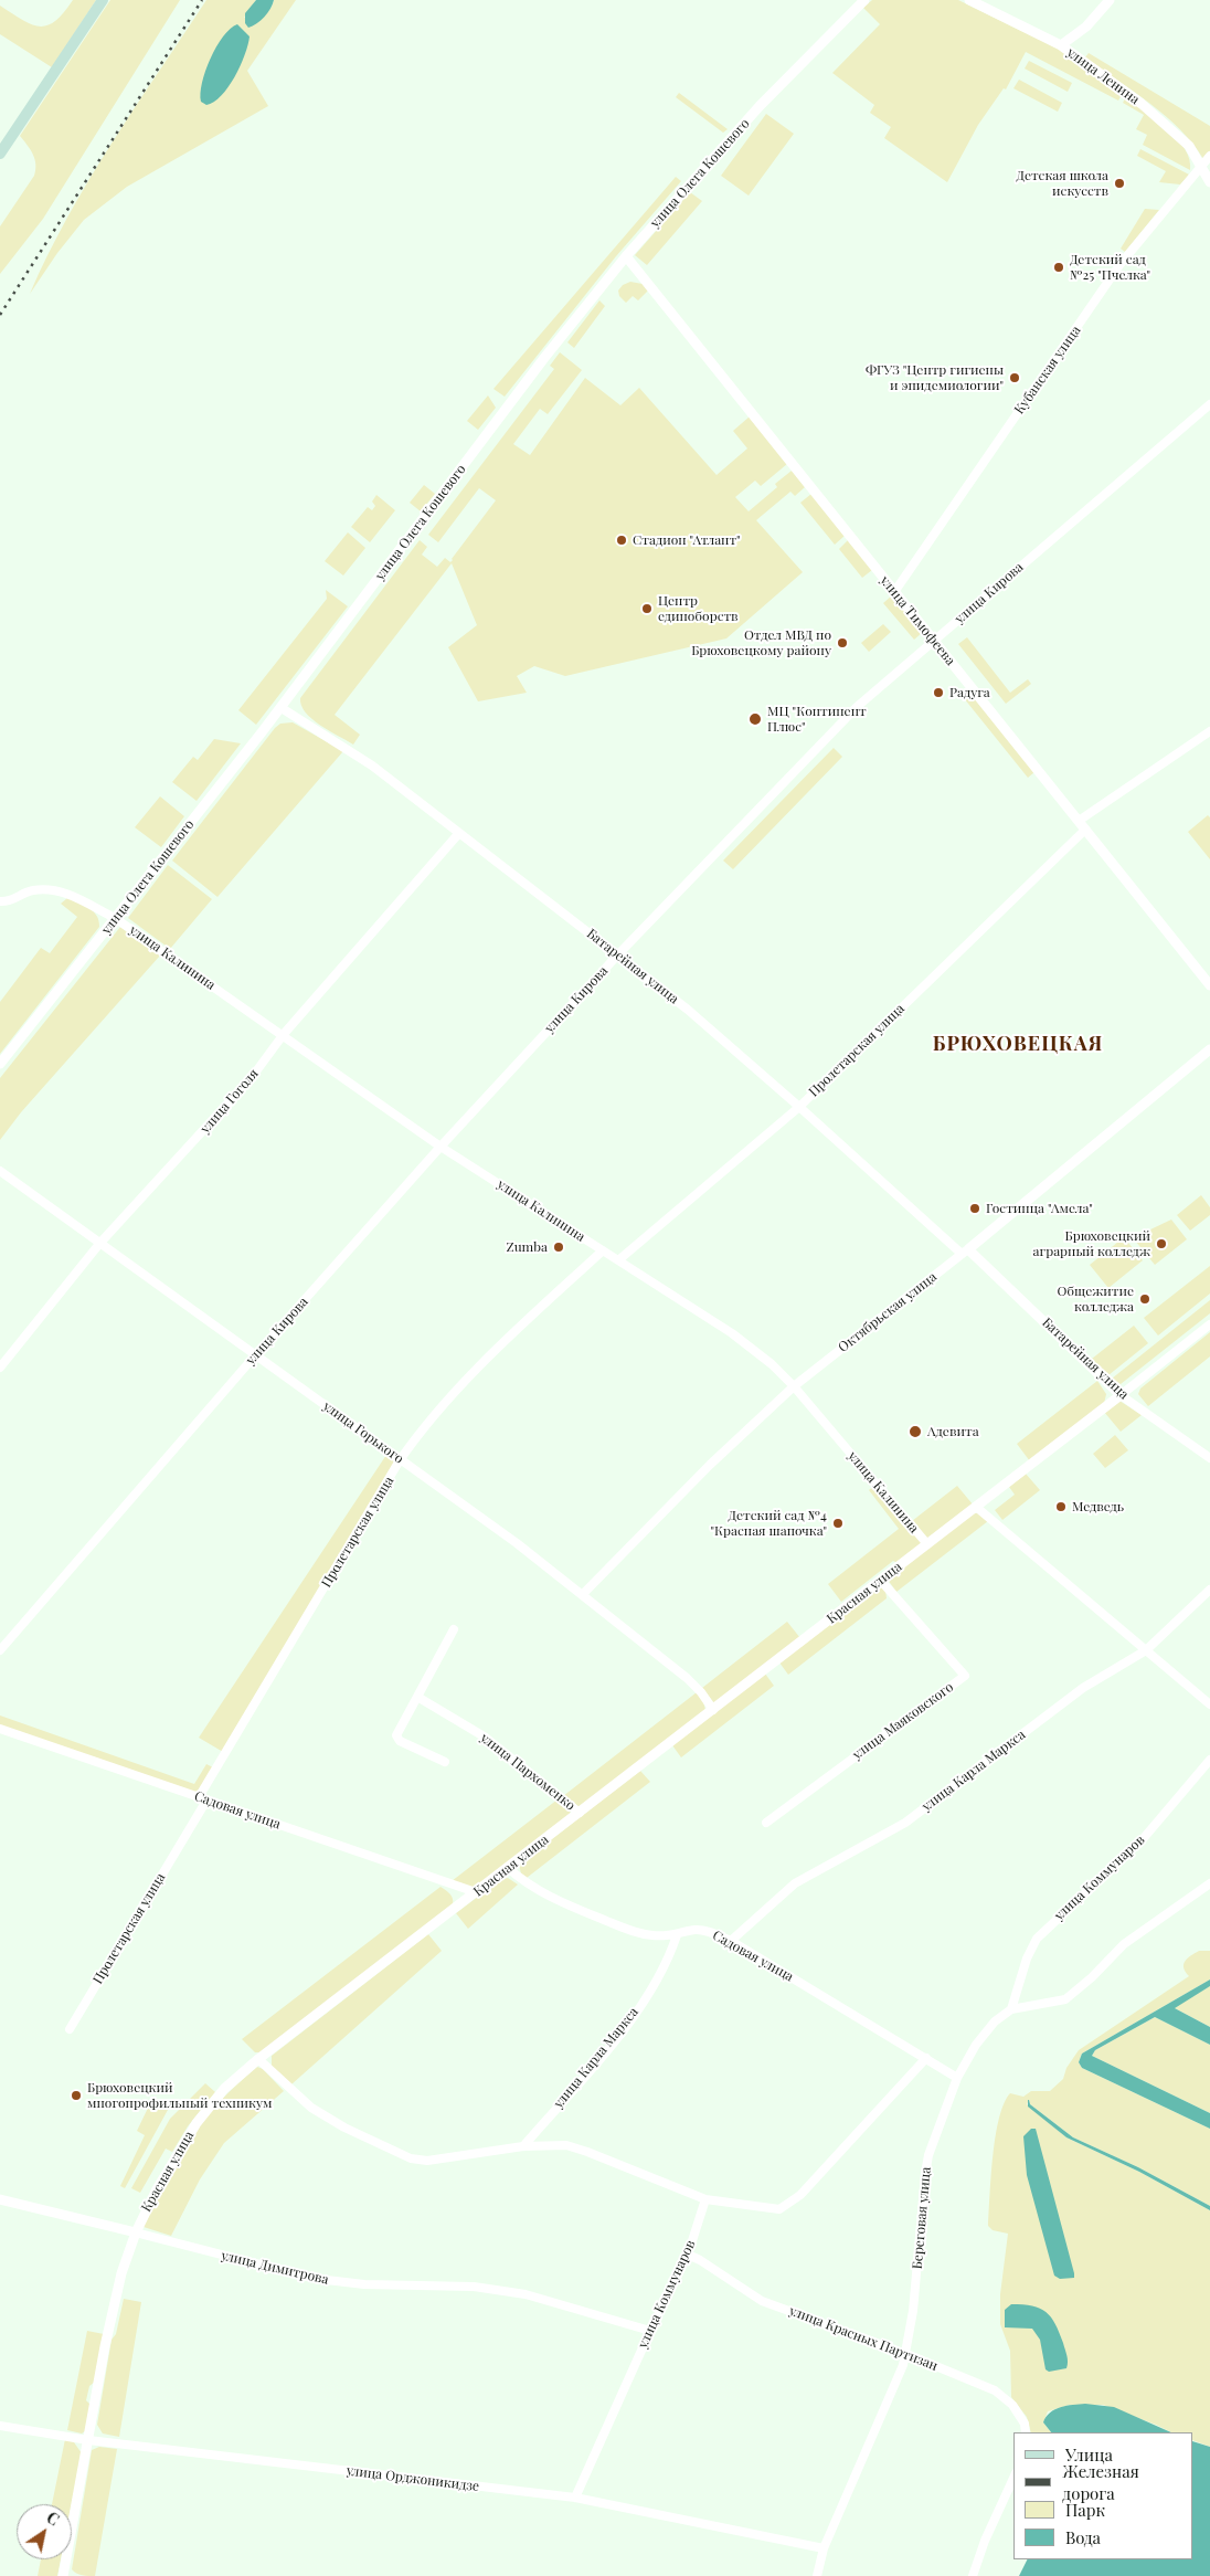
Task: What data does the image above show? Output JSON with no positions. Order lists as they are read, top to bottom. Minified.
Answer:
{"streets":{"street":["улица Ленина","улица Олега Кошевого","Кубанская улица","улица Кирова","улица Тимофеева","улица Калинина","Батарейная улица","Пролетарская улица","улица Гоголя","Октябрьская улица","улица Горького","Красная улица","улица Маяковского","улица Карла Маркса","улица Пархоменко","Садовая улица","улица Коммунаров","Береговая улица","улица Димитрова","улица Красных Партизан","улица Орджоникидзе"]},"crossings":[["улица Ленина","Кубанская улица"],["улица Олега Кошевого","улица Тимофеева"],["улица Олега Кошевого","улица Калинина"],["улица Олега Кошевого","Батарейная улица"],["Кубанская улица","улица Тимофеева"],["улица Кирова","улица Тимофеева"],["улица Кирова","улица Калинина"],["улица Кирова","Батарейная улица"],["улица Кирова","улица Горького"],["улица Тимофеева","Пролетарская улица"],["улица Калинина","Пролетарская улица"],["улица Калинина","улица Гоголя"],["улица Калинина","Октябрьская улица"],["улица Калинина","Красная улица"],["Батарейная улица","Пролетарская улица"],["Батарейная улица","улица Гоголя"],["Батарейная улица","Октябрьская улица"],["Батарейная улица","Красная улица"],["Пролетарская улица","улица Горького"],["Пролетарская улица","Садовая улица"],["улица Гоголя","улица Горького"],["Октябрьская улица","улица Горького"],["улица Горького","Красная улица"],["Красная улица","улица Маяковского"],["Красная улица","улица Пархоменко"],["Красная улица","Садовая улица"],["Красная улица","улица Димитрова"],["Красная улица","улица Орджоникидзе"],["улица Карла Маркса","Садовая улица"],["Садовая улица","Береговая улица"],["улица Коммунаров","Береговая улица"],["улица Коммунаров","улица Димитрова"],["улица Коммунаров","улица Красных Партизан"],["улица Коммунаров","улица Орджоникидзе"],["Береговая улица","улица Красных Партизан"],["Береговая улица","улица Орджоникидзе"]],"districts":["БРЮХОВЕЦКАЯ"],"places":["Детская школа искусств","Детский сад №25 \"Пчелка\"","ФГУЗ \"Центр гигиены и эпидемиологии\"","Стадион \"Атлант\"","Центр единоборств","Отдел МВД по Брюховецкому району","Радуга","МЦ \"Континент Плюс\"","Гостинца \"Амела\"","Брюховецкий аграрный колледж","Zumba","Общежитие колледжа","Адевита","Медведь","Детский сад №4 \"Красная шапочка\"","Брюховецкий многопрофильный техникум"],"legend":["Улица","Железная дорога","Парк","Вода"],"north":"top right"}
